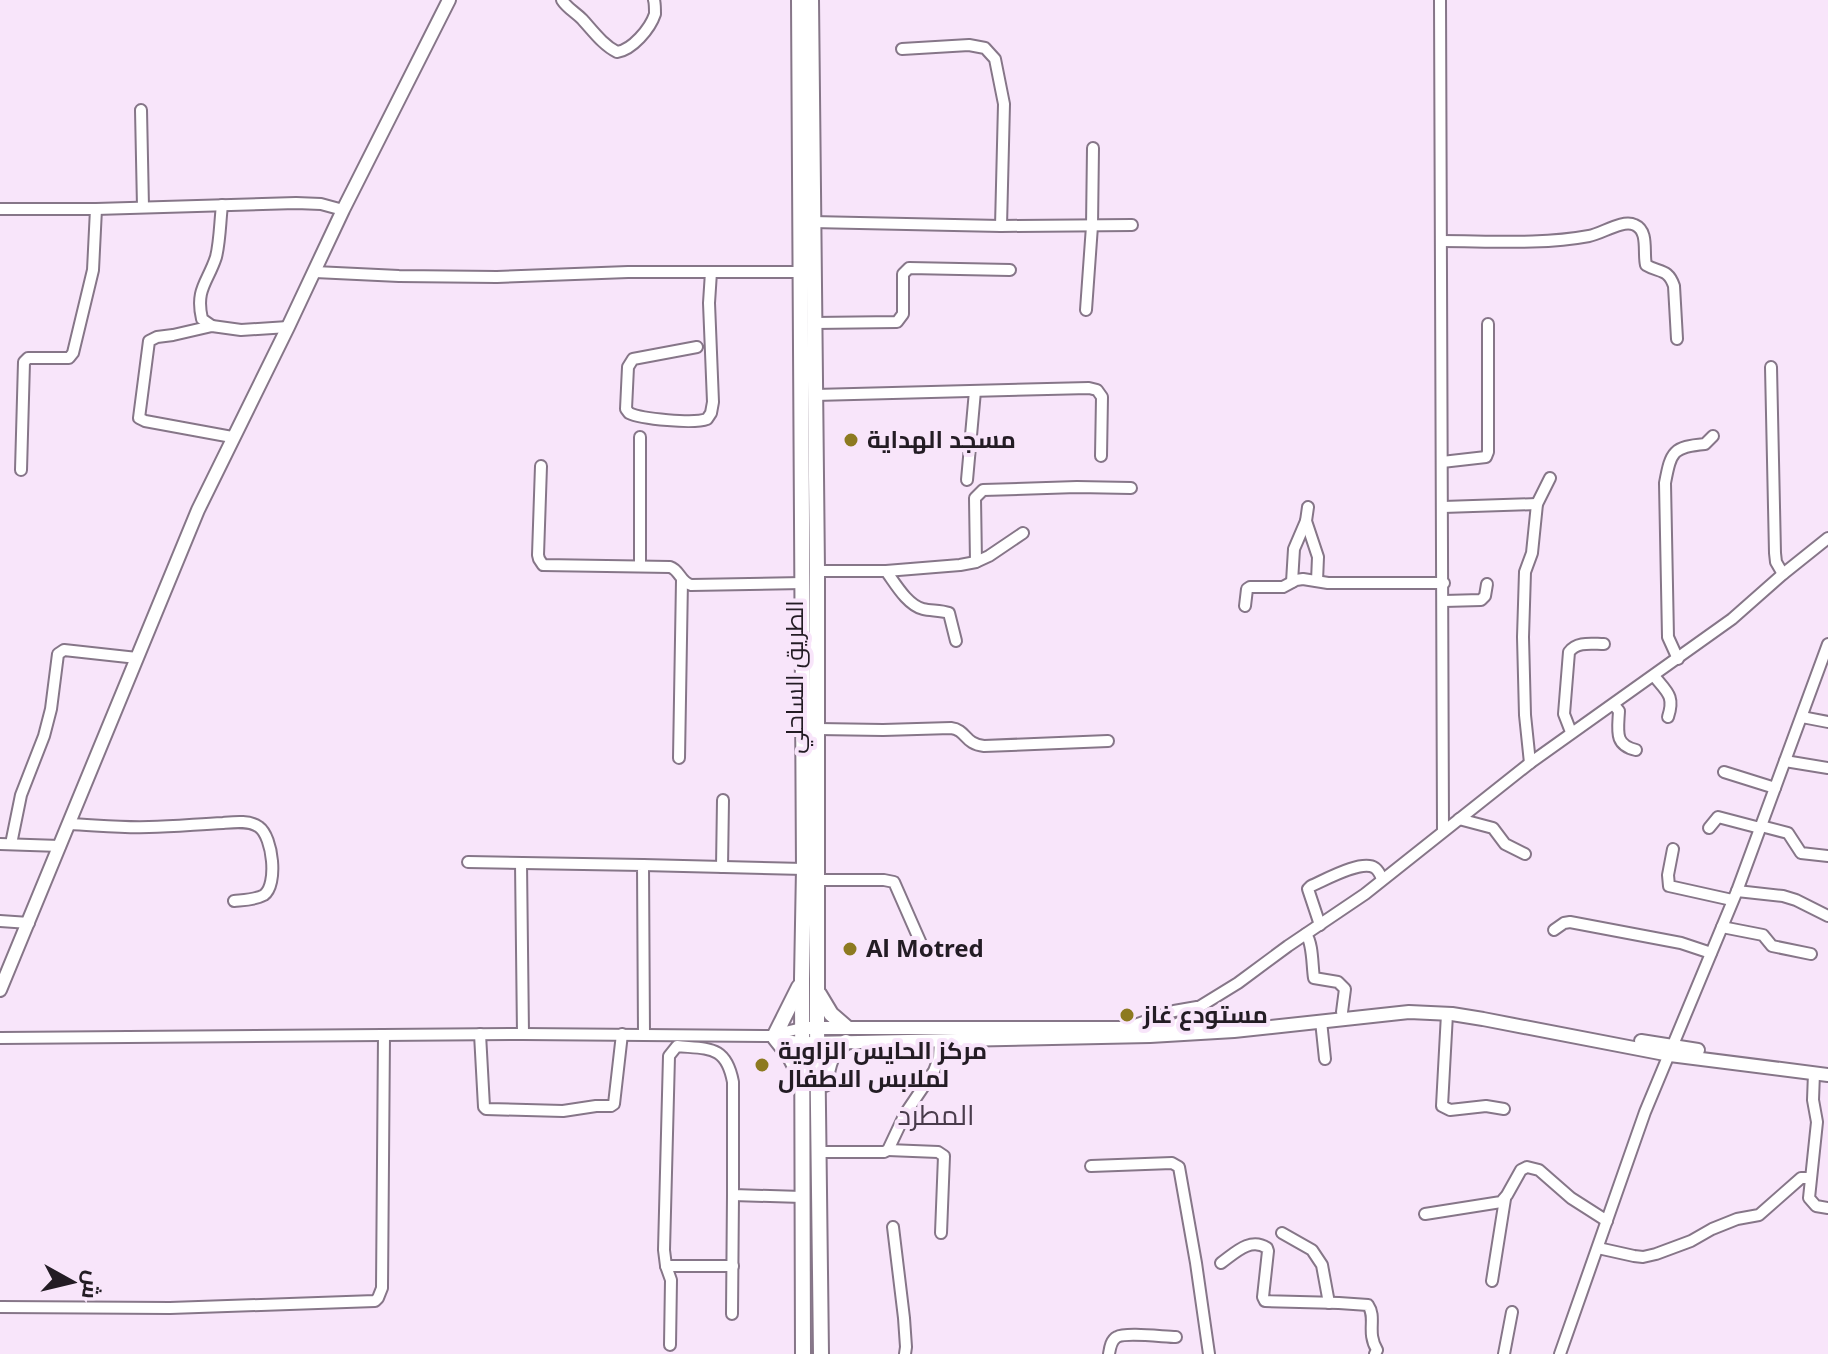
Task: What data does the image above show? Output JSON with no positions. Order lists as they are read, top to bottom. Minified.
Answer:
{"streets":{"highway":["الطريق الساحلي"]},"districts":["المطرد"],"places":["مسجد الهداية","Al Motred","مستودع غاز","مركز الحايس الزاوية لملابس الاطفال"],"north":"right"}
